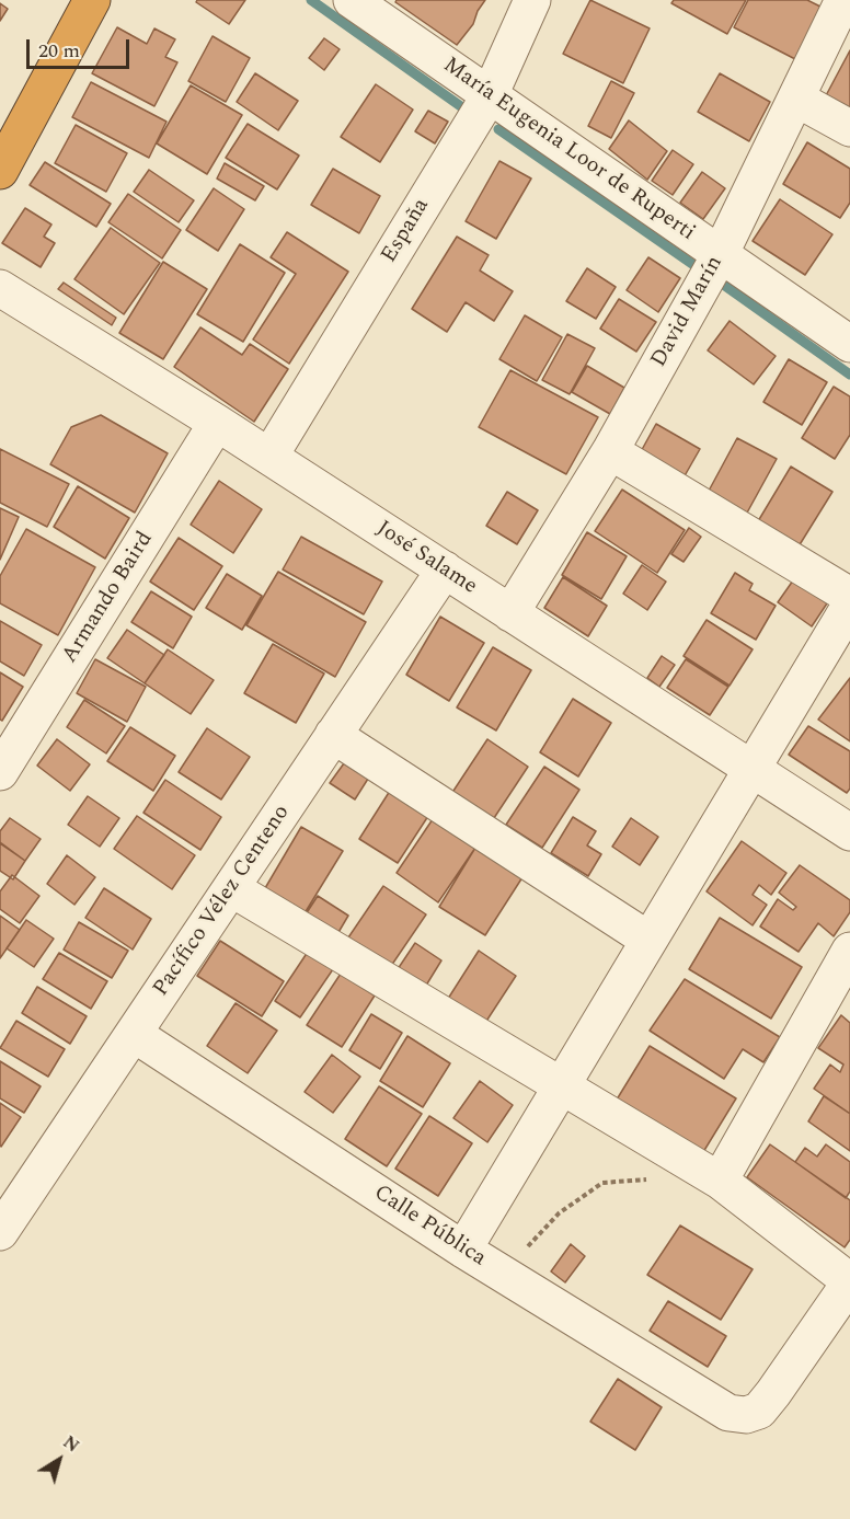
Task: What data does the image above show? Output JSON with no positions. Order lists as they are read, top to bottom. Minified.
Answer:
{"streets":{"street":["María Eugenia Loor de Ruperti","España","David Marín","José Salame","Armando Baird","Pacífico Vélez Centeno","Calle Pública"]},"crossings":[["María Eugenia Loor de Ruperti","España"],["María Eugenia Loor de Ruperti","David Marín"],["España","José Salame"],["David Marín","José Salame"],["José Salame","Armando Baird"],["José Salame","Pacífico Vélez Centeno"],["Pacífico Vélez Centeno","Calle Pública"]],"scale_bar":"20 m","north":"top right"}
